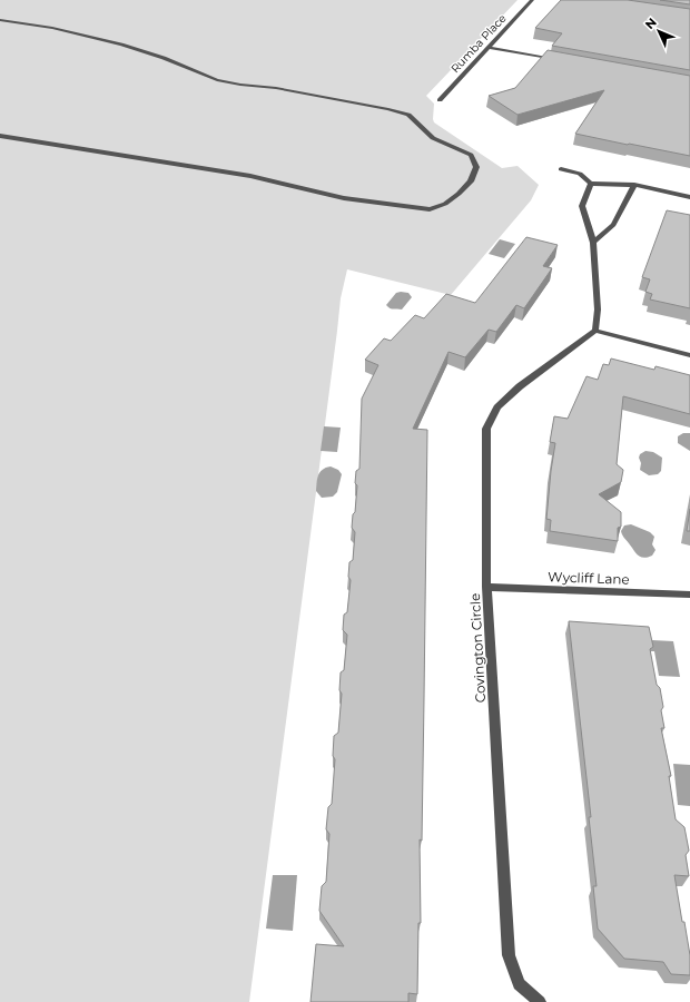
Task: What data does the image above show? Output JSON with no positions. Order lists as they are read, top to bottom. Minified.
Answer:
{"streets":{"street":["Rumba Place","Wycliff Lane","Covington Circle"]},"crossings":[["Wycliff Lane","Covington Circle"]],"north":"top left"}
